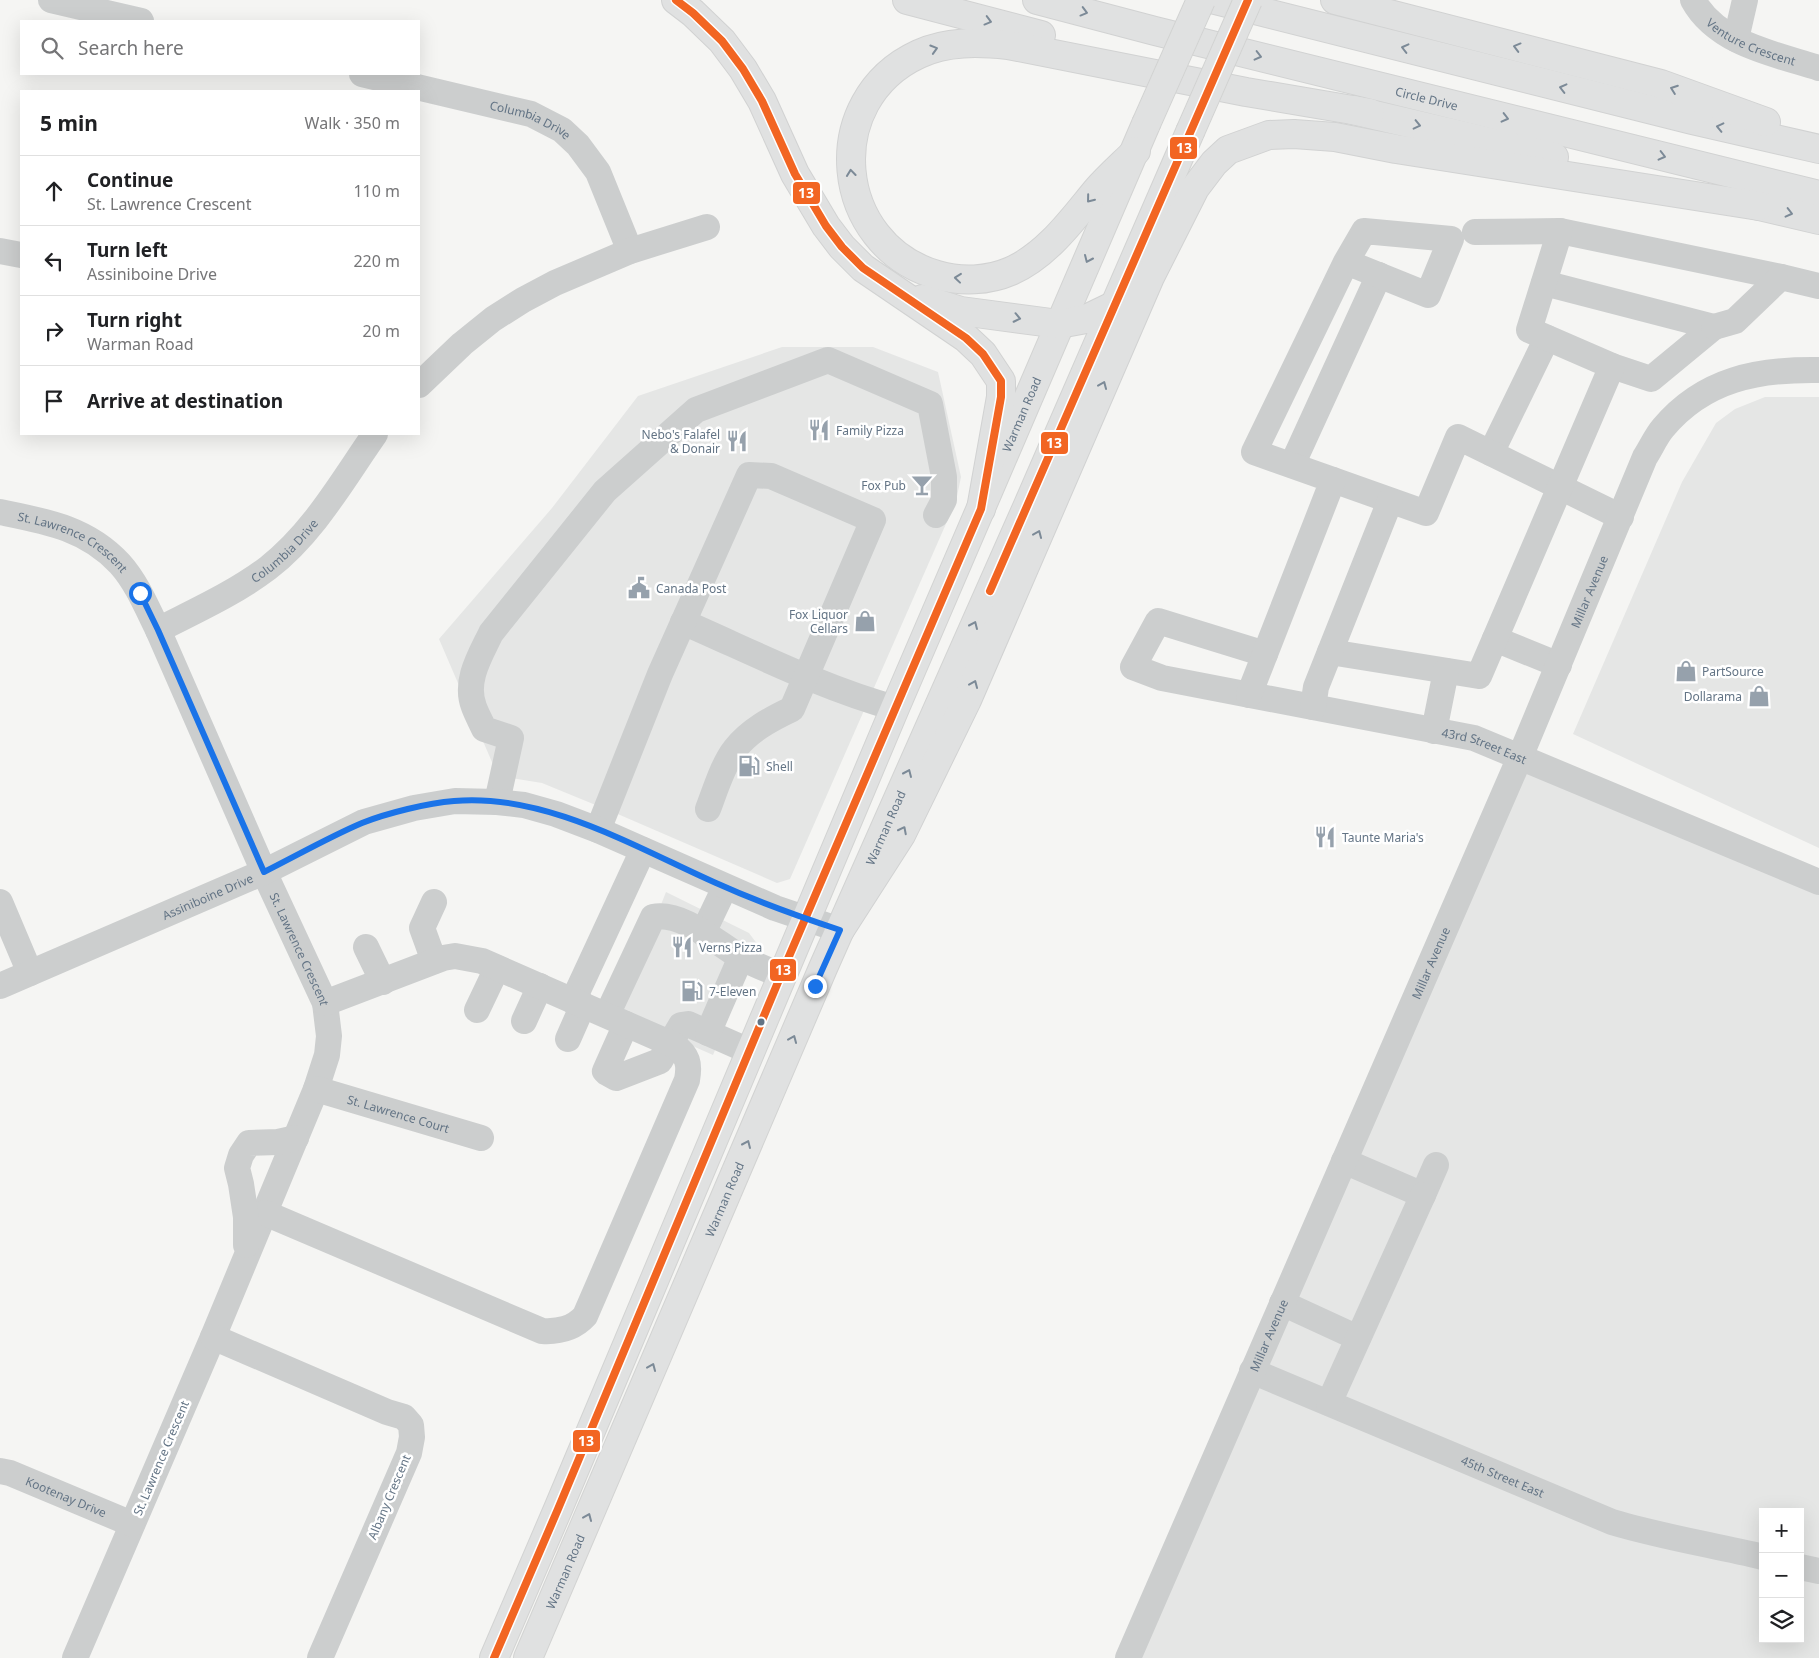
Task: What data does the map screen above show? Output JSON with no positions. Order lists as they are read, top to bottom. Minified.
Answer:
{"streets":{"main road":["Circle Drive","Warman Road"],"street":["Venture Crescent","Columbia Drive","St. Lawrence Crescent","Millar Avenue","43rd Street East","Assiniboine Drive","St. Lawrence Court","45th Street East","Kootenay Drive","Albany Crescent"]},"crossings":[["Columbia Drive","St. Lawrence Crescent"],["Warman Road","Assiniboine Drive"],["St. Lawrence Crescent","Assiniboine Drive"],["St. Lawrence Crescent","St. Lawrence Court"],["St. Lawrence Crescent","Kootenay Drive"],["St. Lawrence Crescent","Albany Crescent"],["Millar Avenue","43rd Street East"],["Millar Avenue","45th Street East"]],"places":{"restaurant":["Family Pizza","Nebo's Falafel & Donair","Taunte Maria's","Verns Pizza"],"bar":["Fox Pub"],"public building":["Canada Post"],"shop":["Fox Liquor Cellars","PartSource","Dollarama"],"fuel station":["Shell","7-Eleven"]},"lines":["transit line 13"],"page":{"search":"Search here","heading":["5 min","Walk · 350 m"],"list":[["Continue","St. Lawrence Crescent","110 m"],["Turn left","Assiniboine Drive","220 m"],["Turn right","Warman Road","20 m"],"Arrive at destination"],"map_buttons":["+","−"]}}
